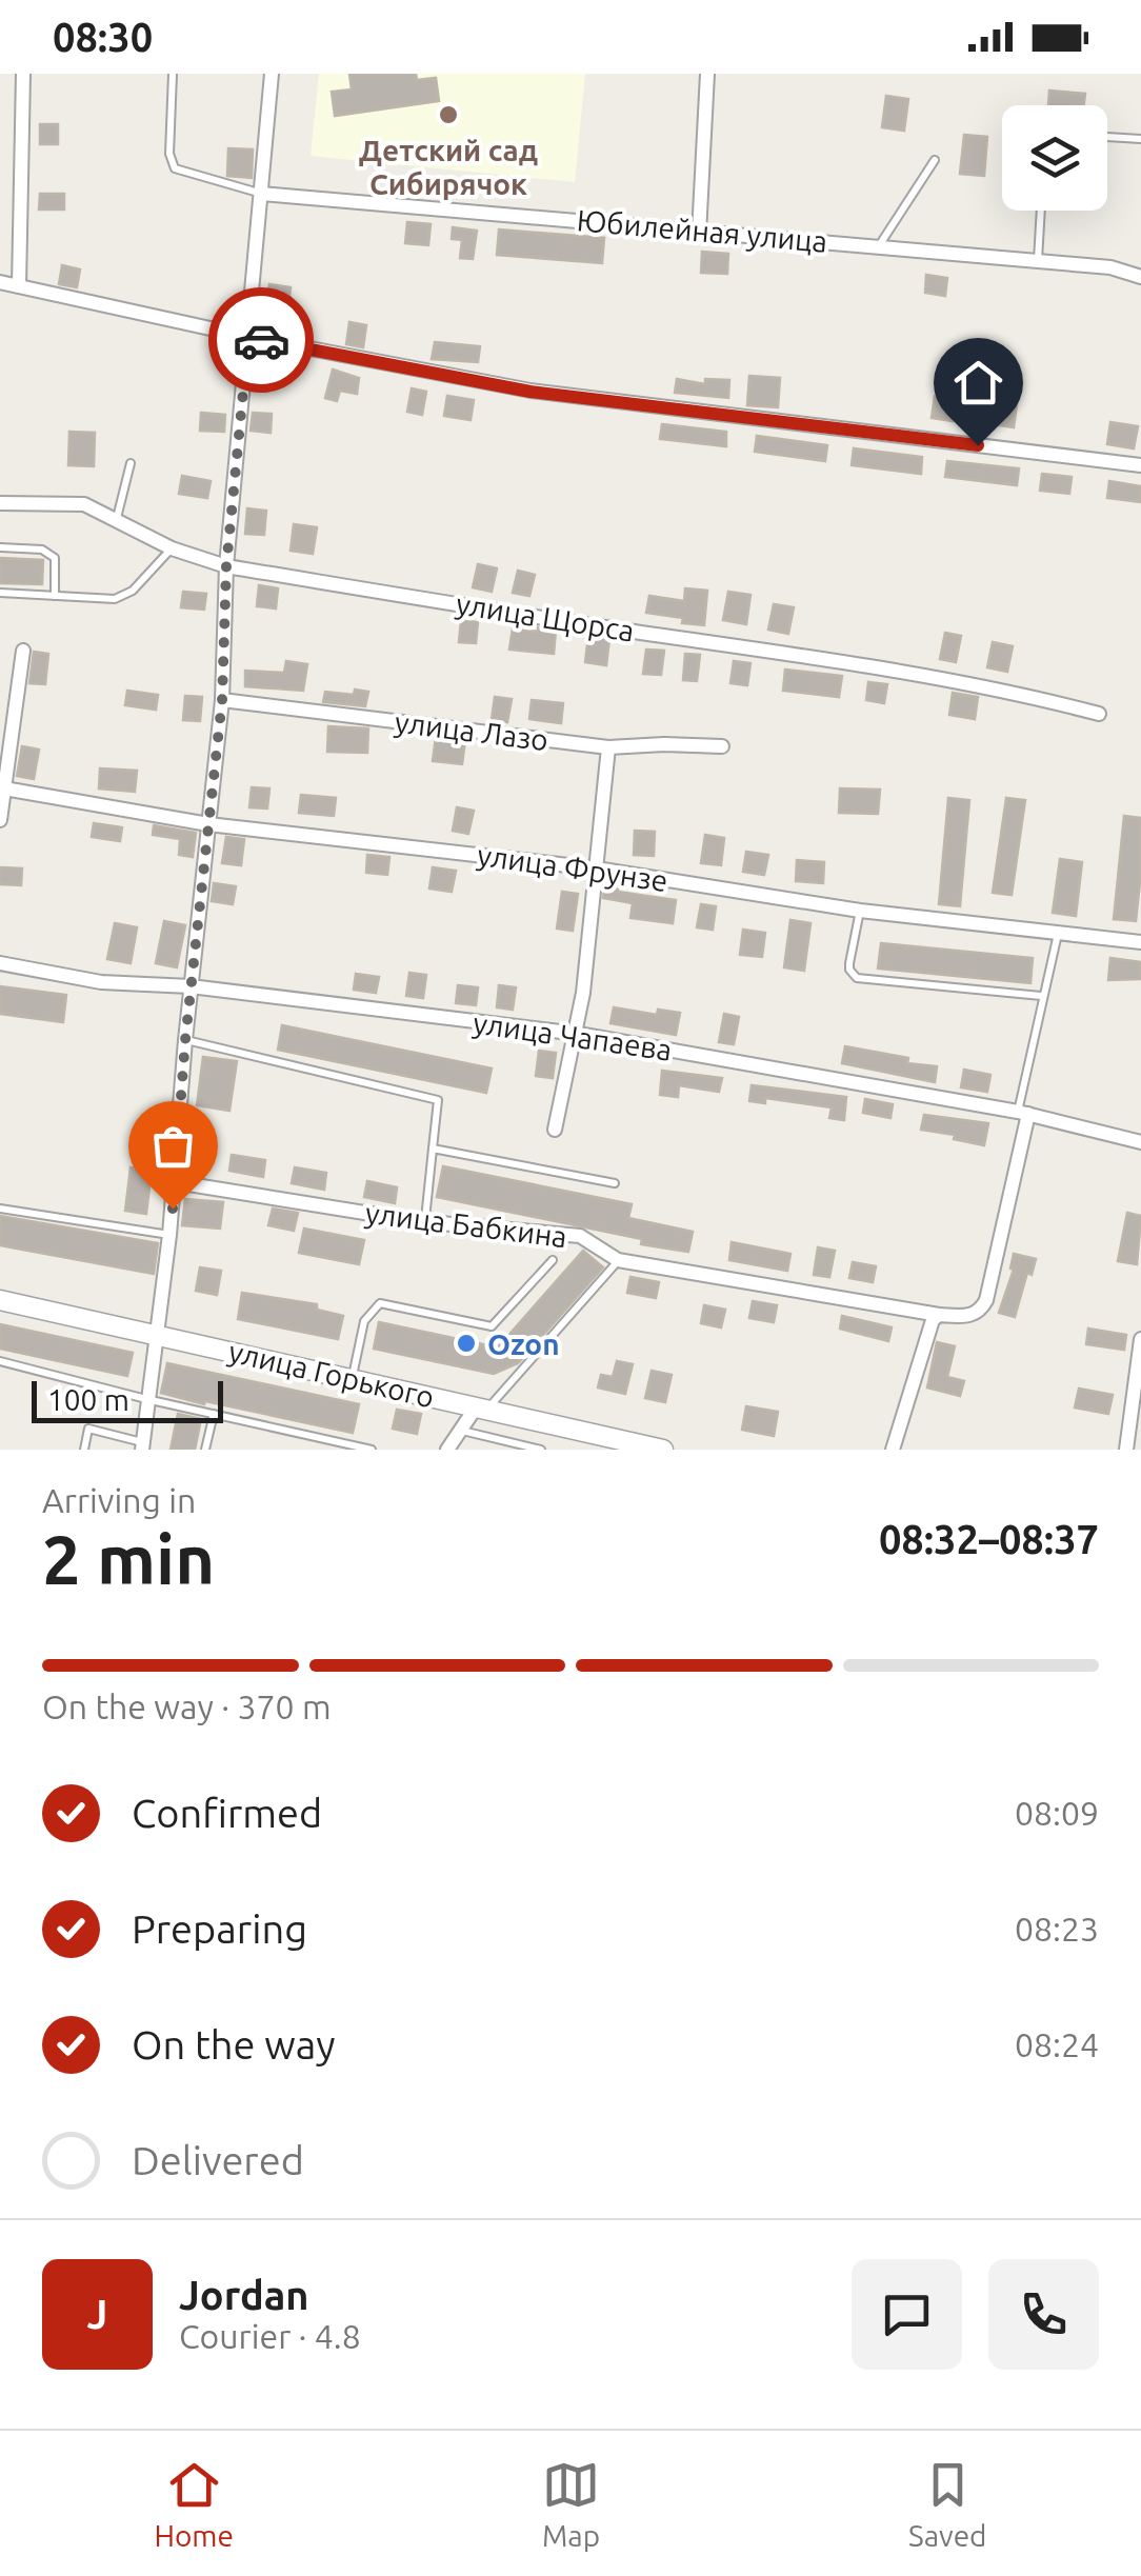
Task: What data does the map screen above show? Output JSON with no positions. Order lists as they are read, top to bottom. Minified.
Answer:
{"streets":{"street":["Юбилейная улица","улица Щорса","улица Лазо","улица Фрунзе","улица Чапаева","улица Бабкина","улица Горького"]},"places":["Детский сад Сибирячок","Ozon"],"scale_bar":"100 m","page":{"status":"08:30","scale":"100 m","heading":["2 min","Arriving in","08:32–08:37"],"panel":["Jordan","Courier · 4.8"],"bar":"On the way · 370 m","list":[["Confirmed","08:09"],["Preparing","08:23"],["On the way","08:24"],"Delivered"],"round":"J","tabs":["Home","Map","Saved"]}}
